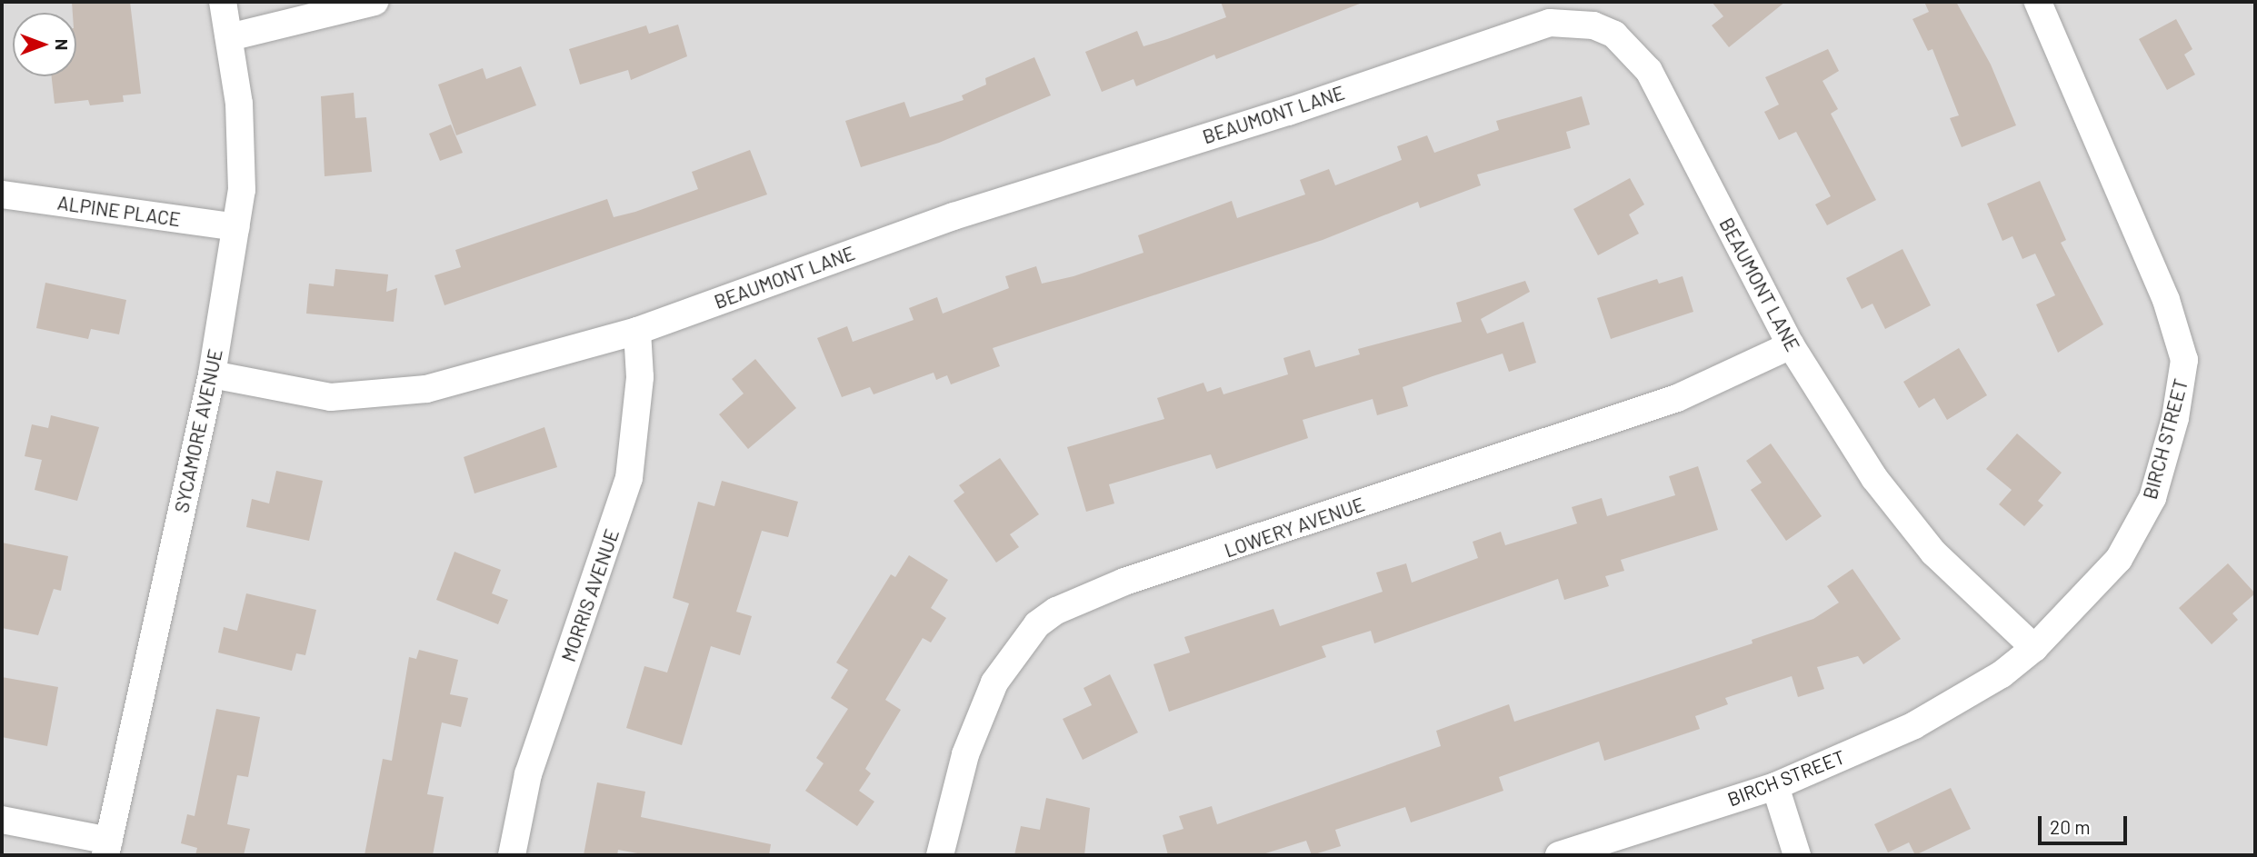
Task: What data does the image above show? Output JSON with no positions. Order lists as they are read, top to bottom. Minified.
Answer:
{"streets":{"street":["BEAUMONT LANE","ALPINE PLACE","SYCAMORE AVENUE","BIRCH STREET","LOWERY AVENUE","MORRIS AVENUE"]},"crossings":[["BEAUMONT LANE","SYCAMORE AVENUE"],["BEAUMONT LANE","BIRCH STREET"],["BEAUMONT LANE","LOWERY AVENUE"],["BEAUMONT LANE","MORRIS AVENUE"],["ALPINE PLACE","SYCAMORE AVENUE"]],"scale_bar":"20 m","north":"right"}
